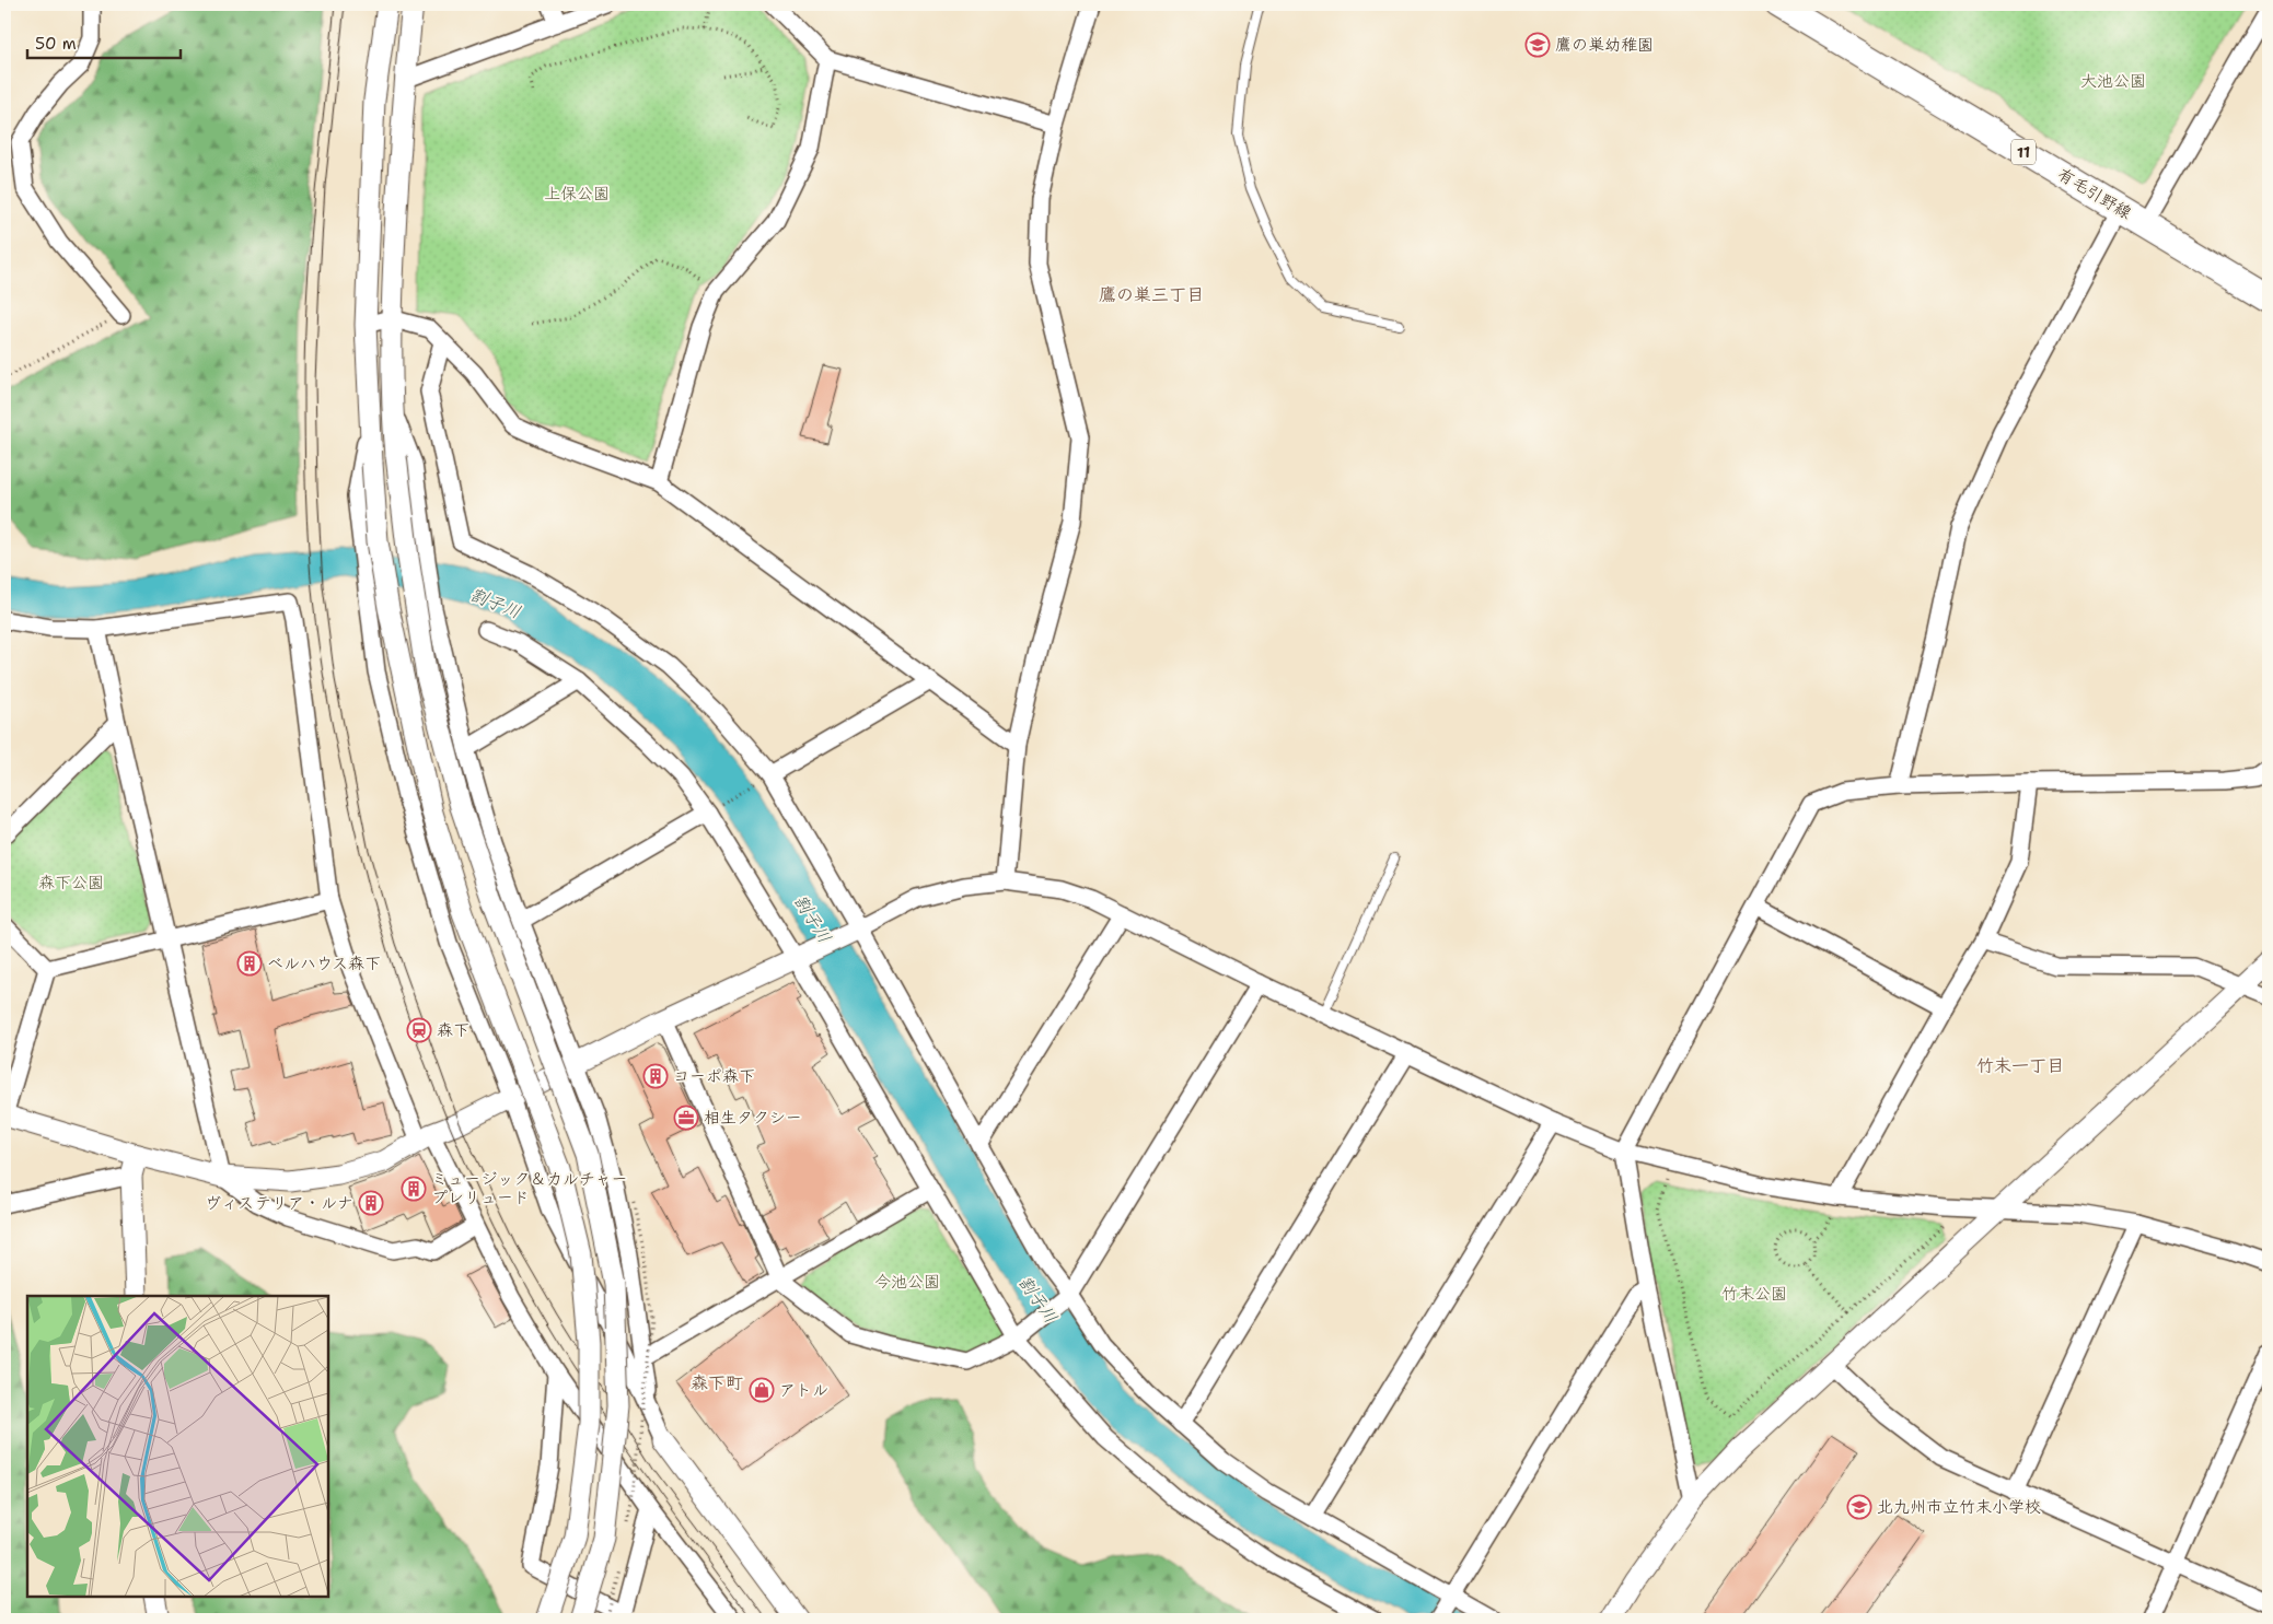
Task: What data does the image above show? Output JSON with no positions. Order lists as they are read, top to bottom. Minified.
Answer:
{"streets":{"main road":["11","有毛引野線"]},"districts":["鷹の巣三丁目","竹末一丁目","森下町"],"water":["割子川"],"parks":["大池公園","上保公園","森下公園","今池公園","竹末公園"],"places":{"school or university":["鷹の巣幼稚園","北九州市立竹末小学校"],"building":["ベルハウス森下","コーポ森下","ミュージック＆カルチャー プレリュード","ヴィステリア・ルナ"],"station":["森下"],"office":["相生タクシー"],"shop":["アトル"]},"scale_bar":"50 m"}
